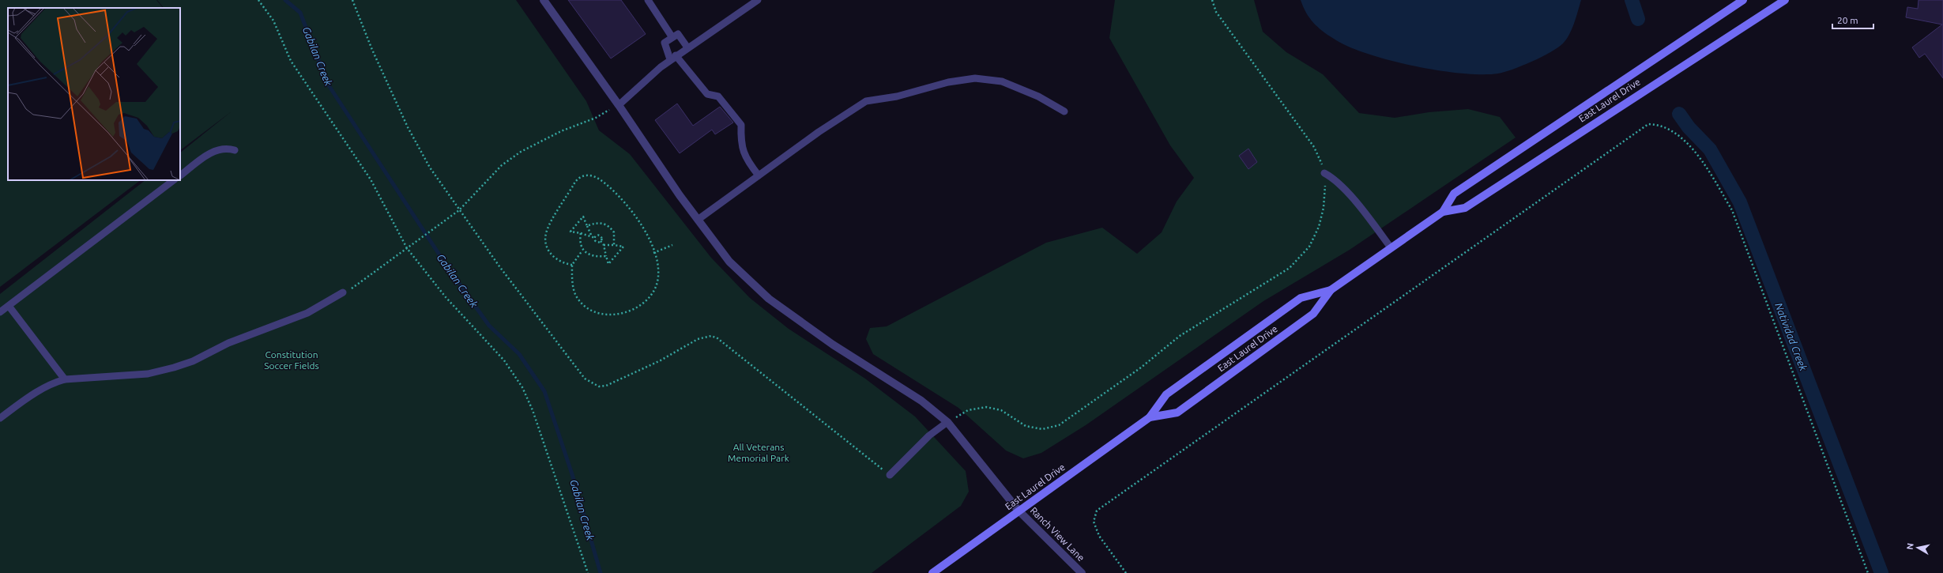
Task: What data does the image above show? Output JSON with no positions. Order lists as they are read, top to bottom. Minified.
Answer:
{"streets":{"main road":["East Laurel Drive"],"street":["Ranch View Lane"]},"crossings":[["East Laurel Drive","Ranch View Lane"]],"water":["Gabilan Creek","Natividad Creek"],"parks":["Constitution Soccer Fields","All Veterans Memorial Park"],"scale_bar":"20 m","north":"left"}
